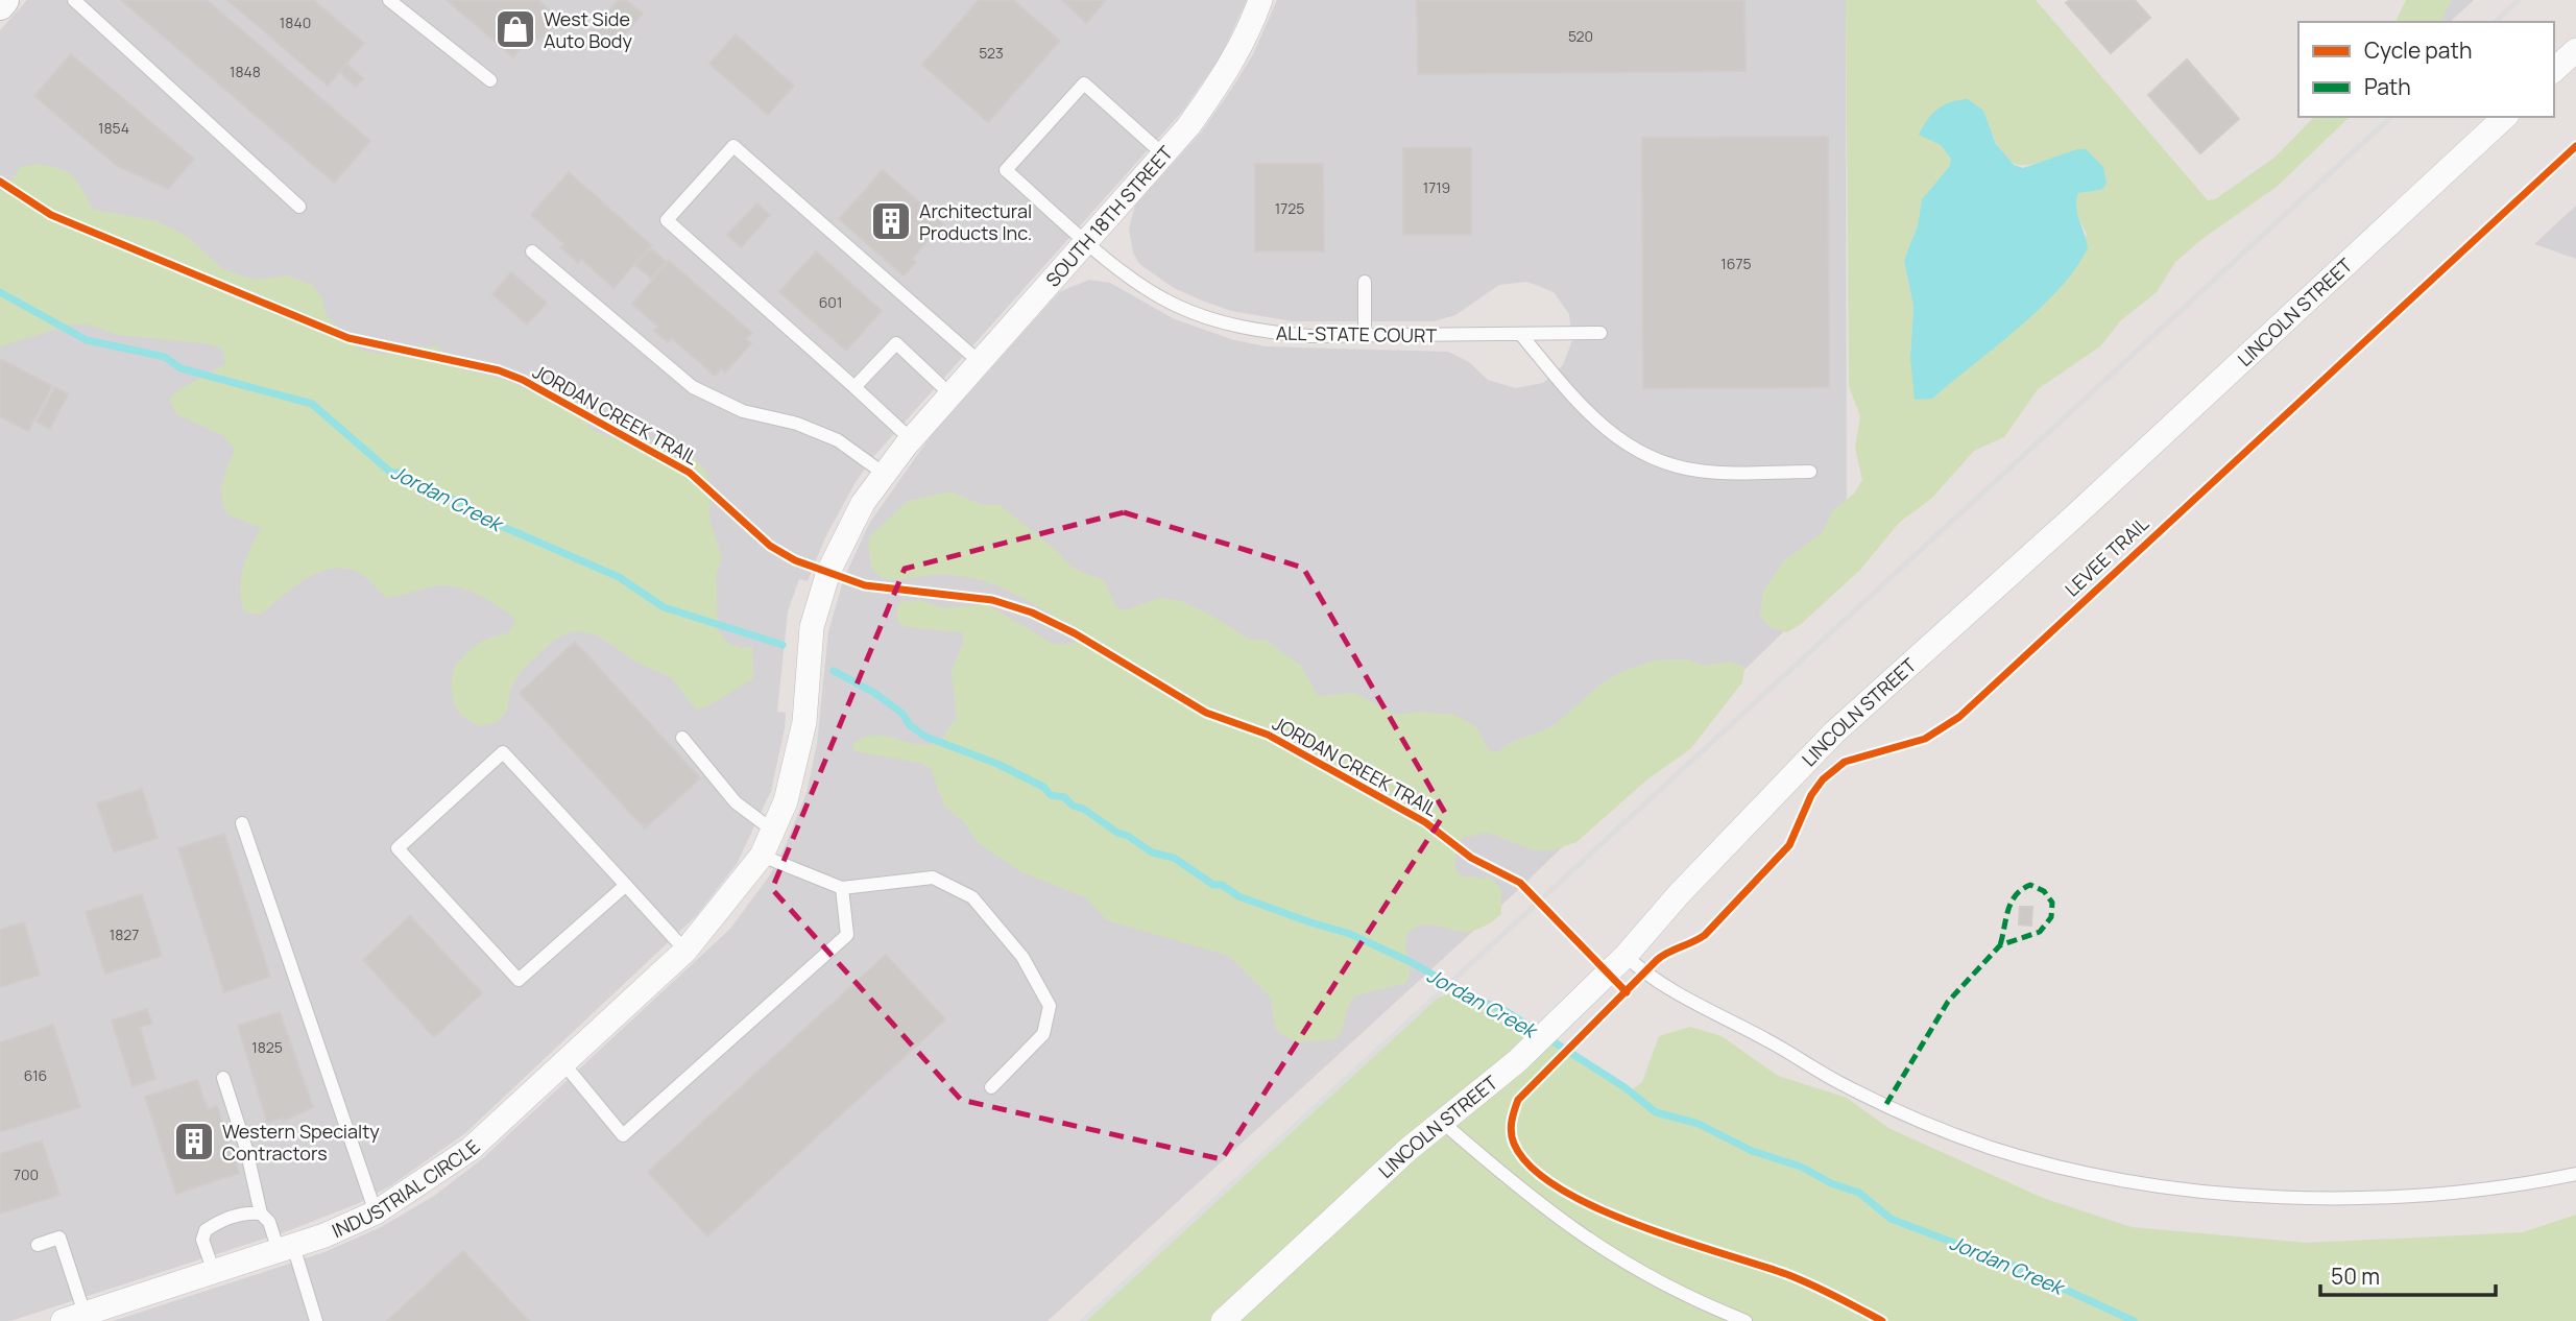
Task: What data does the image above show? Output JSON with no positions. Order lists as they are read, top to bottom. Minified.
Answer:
{"streets":{"street":["SOUTH 18TH STREET","LINCOLN STREET","INDUSTRIAL CIRCLE"],"lane":["ALL-STATE COURT"],"cycle path":["JORDAN CREEK TRAIL","LEVEE TRAIL"]},"crossings":[["SOUTH 18TH STREET","ALL-STATE COURT"],["SOUTH 18TH STREET","INDUSTRIAL CIRCLE"]],"water":["Jordan Creek"],"places":{"shop":["West Side Auto Body"],"building":["Architectural Products Inc.","Western Specialty Contractors"]},"house_numbers":["1840","520","523","1848","1854","1719","1725","1675","601","1827","1825","616","700"],"legend":["Cycle path","Path"],"scale_bar":"50 m"}
